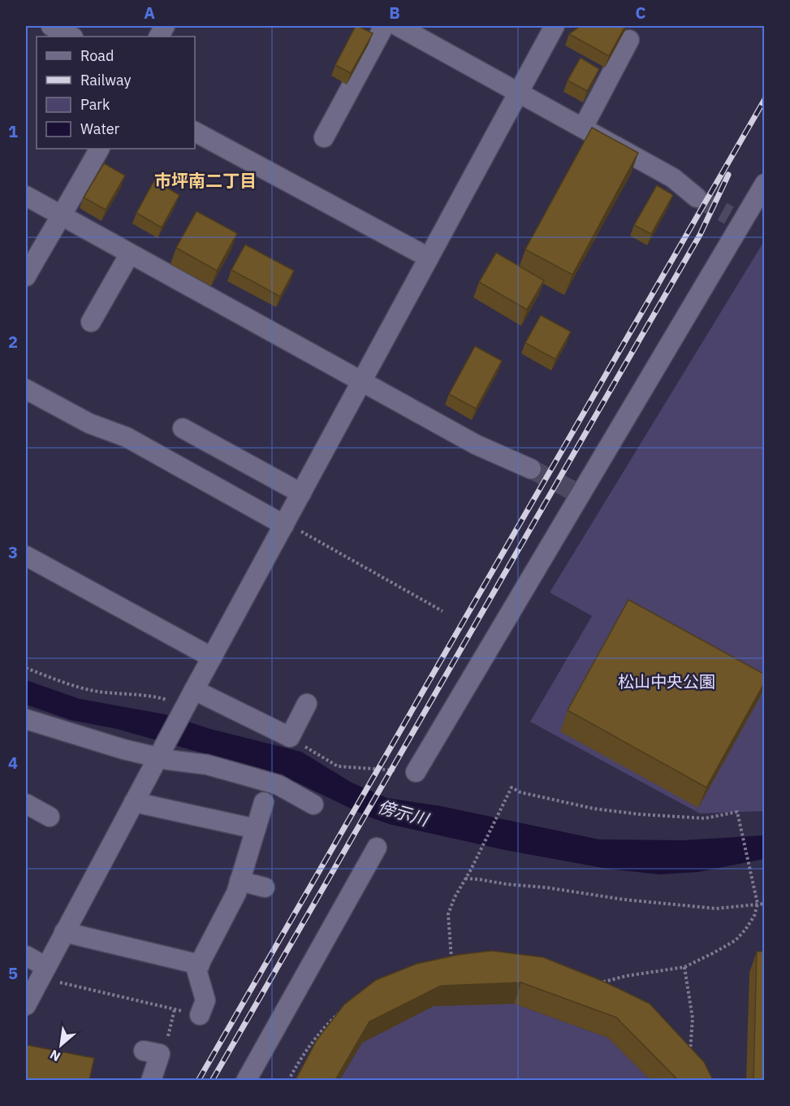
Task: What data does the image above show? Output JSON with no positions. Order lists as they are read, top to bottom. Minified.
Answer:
{"districts":["市坪南二丁目"],"water":["傍示川"],"parks":["松山中央公園"],"legend":["Road","Railway","Park","Water"],"north":"bottom left","grid":{"columns":["A","B","C"],"rows":["1","2","3","4","5"]}}
